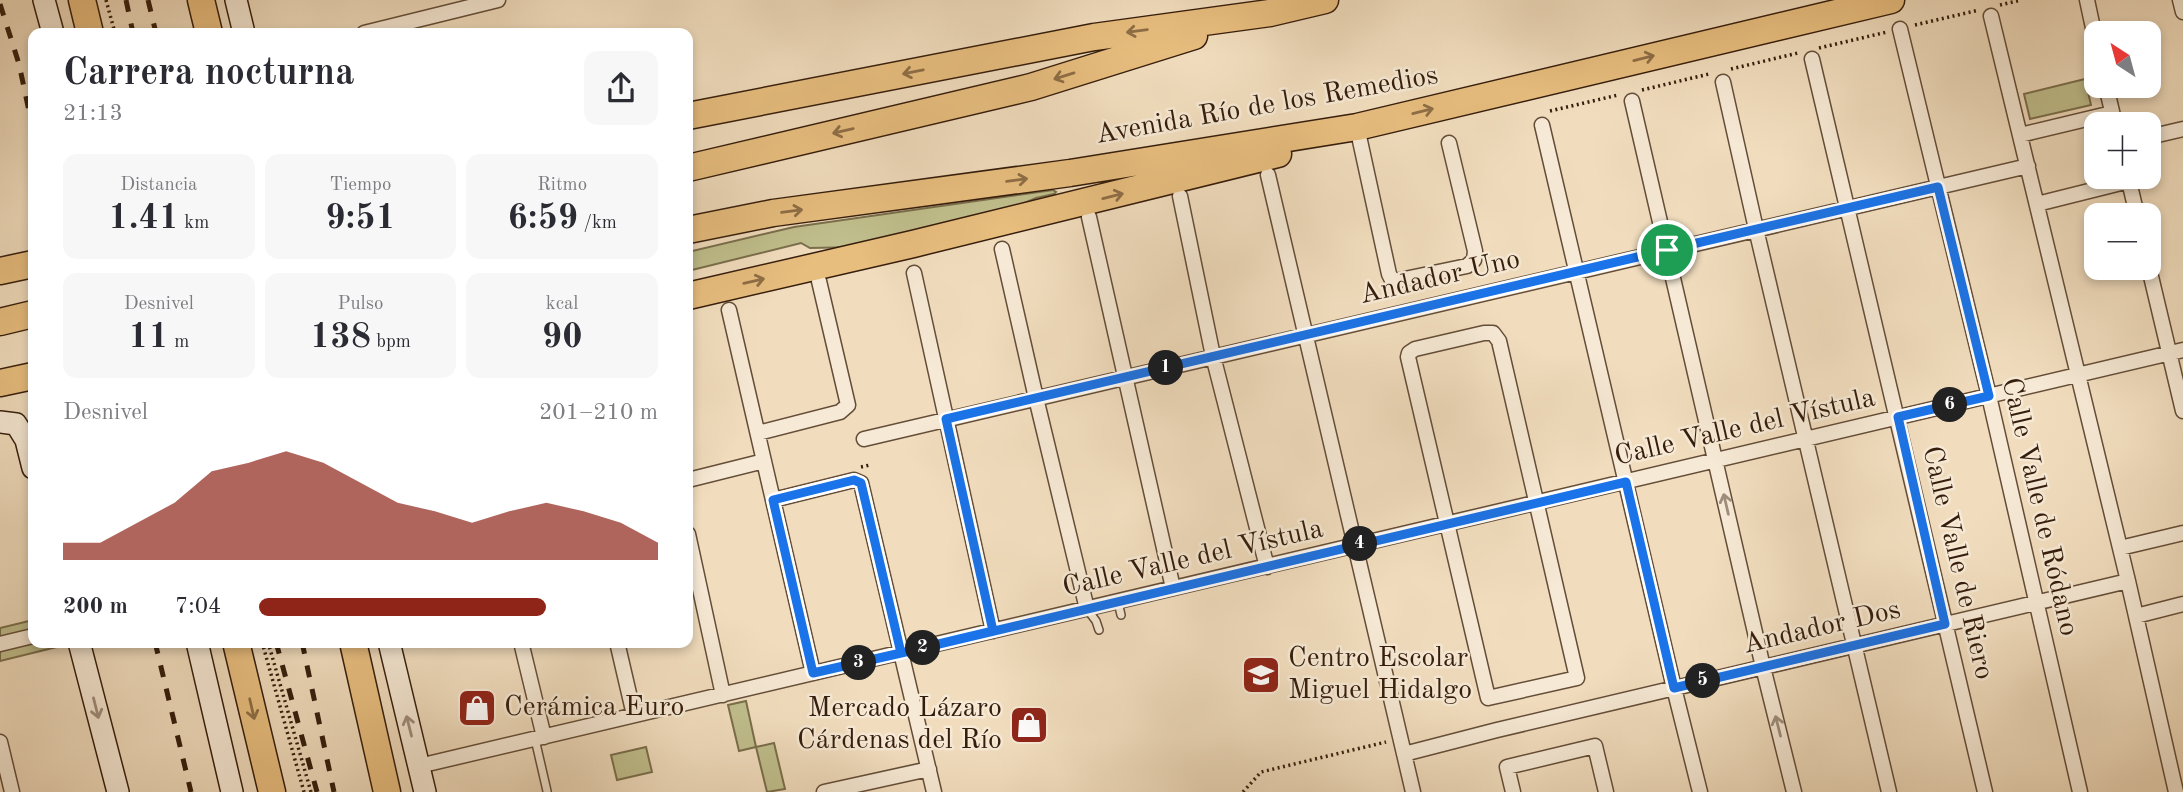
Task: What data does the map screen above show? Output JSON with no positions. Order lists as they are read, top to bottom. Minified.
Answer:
{"streets":{"highway":["Avenida Río de los Remedios"],"street":["Andador Uno","Calle Valle del Vístula","Calle Valle de Ródano","Calle Valle de Riero","Andador Dos"]},"crossings":[["Andador Uno","Calle Valle de Ródano"],["Andador Uno","Calle Valle de Riero"],["Calle Valle del Vístula","Calle Valle de Ródano"],["Calle Valle del Vístula","Calle Valle de Riero"],["Calle Valle de Ródano","Andador Dos"],["Calle Valle de Riero","Andador Dos"]],"places":{"school or university":["Centro Escolar Miguel Hidalgo"],"shop":["Cerámica Euro","Mercado Lázaro Cárdenas del Río"]},"north":"top left","page":{"map_buttons":["+","−"],"heading":["Carrera nocturna","21:13"],"stats":[["Distancia","1.41 km"],["Tiempo","9:51"],["Ritmo","6:59 /km"],["Desnivel","11 m"],["Pulso","138 bpm"],["kcal","90"]],"pins":["1","6","4","2","3","5"],"chart":["Desnivel","201–210 m"],"list":[{"name":"200 m","note":"7:04"}]}}
